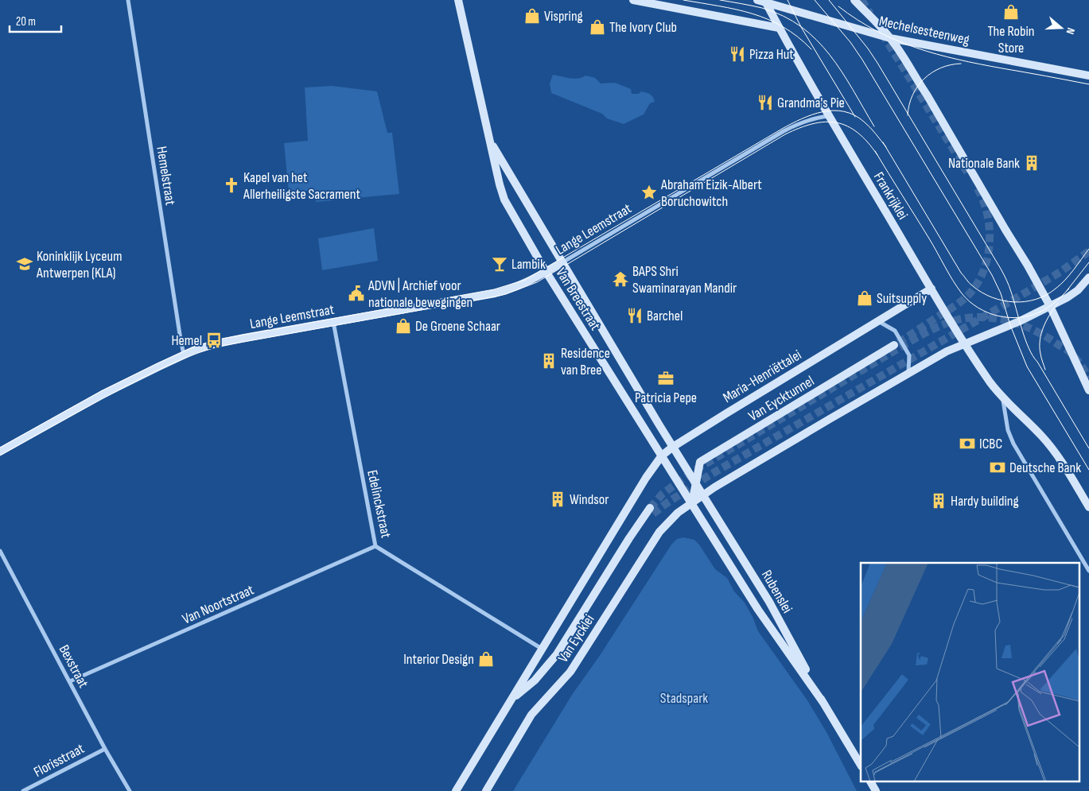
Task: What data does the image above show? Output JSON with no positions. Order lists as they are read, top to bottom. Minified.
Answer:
{"streets":{"main road":["Mechelsesteenweg","Frankrijklei","Lange Leemstraat","Van Breestraat","Maria-Henriëttalei","Van Eycktunnel","Rubenslei","Van Eycklei"],"street":["Hemelstraat","Edelinckstraat","Van Noortstraat","Bexstraat","Florisstraat"]},"crossings":[["Mechelsesteenweg","Frankrijklei"],["Hemelstraat","Lange Leemstraat"],["Frankrijklei","Lange Leemstraat"],["Frankrijklei","Maria-Henriëttalei"],["Lange Leemstraat","Van Breestraat"],["Lange Leemstraat","Edelinckstraat"],["Van Breestraat","Maria-Henriëttalei"],["Van Breestraat","Van Eycktunnel"],["Van Breestraat","Rubenslei"],["Van Breestraat","Van Eycklei"],["Maria-Henriëttalei","Van Eycklei"],["Van Eycktunnel","Rubenslei"],["Van Eycktunnel","Van Eycklei"],["Edelinckstraat","Van Noortstraat"],["Edelinckstraat","Van Eycklei"],["Rubenslei","Van Eycklei"],["Van Noortstraat","Bexstraat"],["Bexstraat","Florisstraat"]],"parks":["Stadspark"],"places":{"shop":["The Robin Store","Vispring","The Ivory Club","Suitsupply","De Groene Schaar","Interior Design"],"restaurant":["Pizza Hut","Grandma's Pie","Barchel"],"building":["Nationale Bank","Residence van Bree","Windsor","Hardy building"],"church":["Kapel van het Allerheiligste Sacrament"],"place":["Abraham Eizik-Albert Boruchowitch"],"school or university":["Koninklijk Lyceum Antwerpen (KLA)"],"bar":["Lambik"],"temple":["BAPS Shri Swaminarayan Mandir"],"public building":["ADVN | Archief voor nationale bewegingen"],"bus stop":["Hemel"],"office":["Patricia Pepe"],"bank":["ICBC","Deutsche Bank"]},"scale_bar":"20 m","north":"right"}
